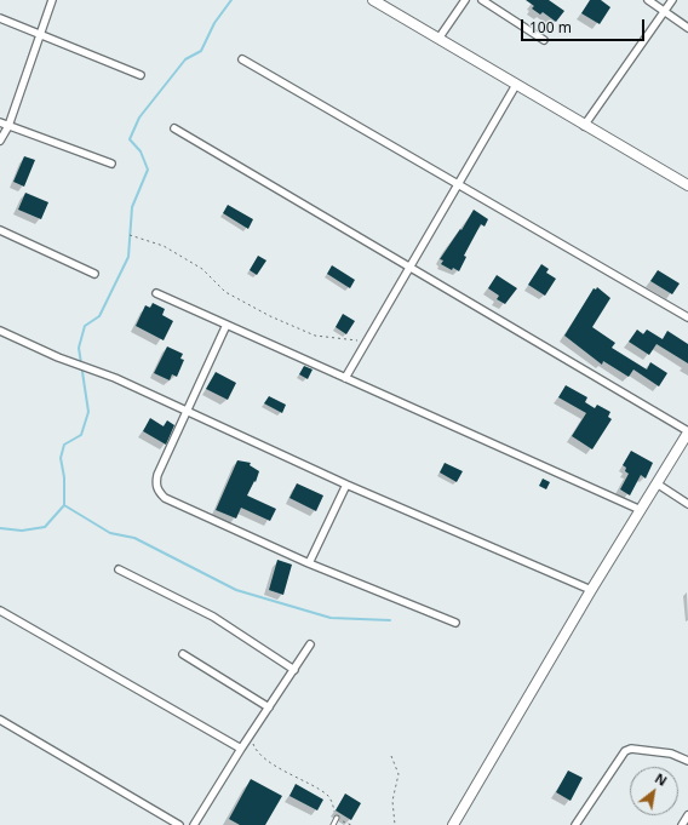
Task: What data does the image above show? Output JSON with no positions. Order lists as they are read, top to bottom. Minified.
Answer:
{"scale_bar":"100 m","north":"top right"}
